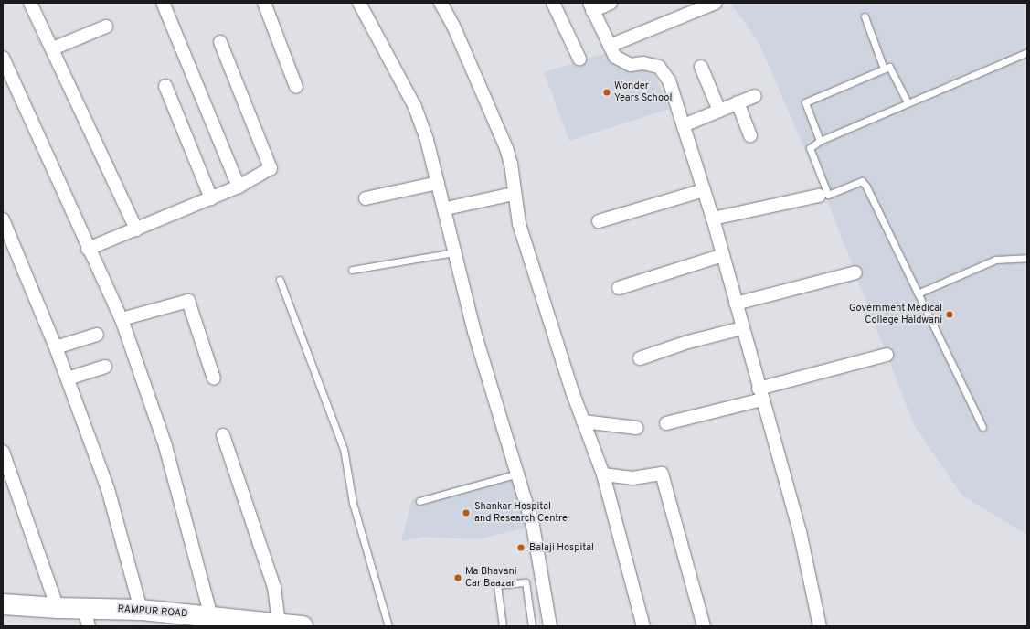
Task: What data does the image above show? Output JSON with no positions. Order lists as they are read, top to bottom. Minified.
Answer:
{"streets":{"main road":["RAMPUR ROAD"]},"places":["Wonder Years School","Government Medical College Haldwani","Shankar Hospital and Research Centre","Balaji Hospital","Ma Bhavani Car Baazar"]}
